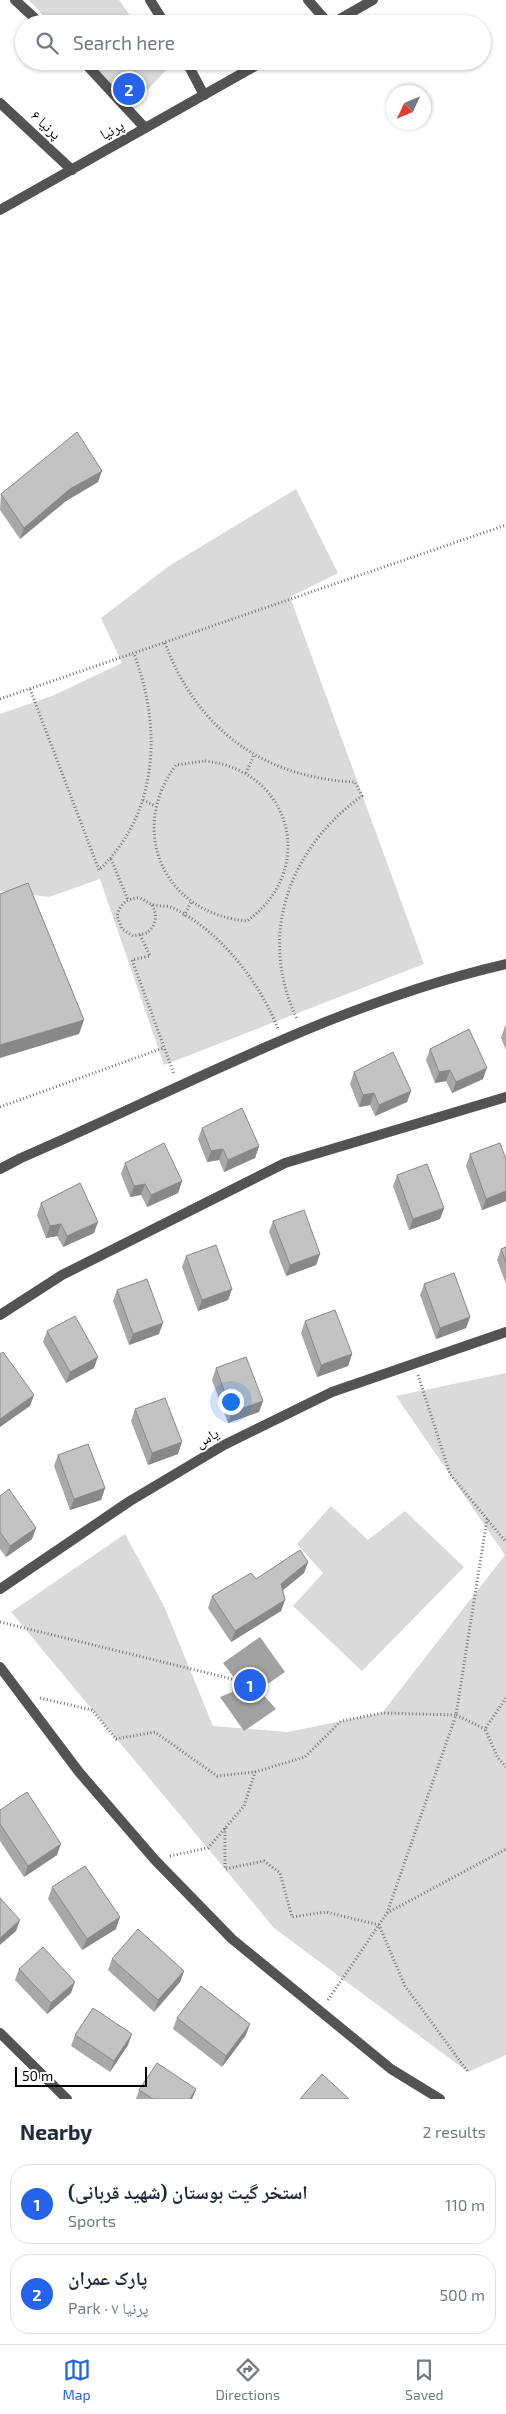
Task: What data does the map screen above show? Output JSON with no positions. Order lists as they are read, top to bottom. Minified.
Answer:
{"streets":{"street":["پرنیا ۶","پرنیا","یاس"]},"crossings":[["پرنیا ۶","پرنیا"]],"scale_bar":"50 m","north":"bottom left","page":{"search":"Search here","pins":["2","1"],"scale":"50 m","heading":["Nearby","2 results"],"list":[{"mark":"1","name":"استخر گیت بوستان (شهید قربانی)","note":"Sports","value":"110 m"},{"mark":"2","name":"پارک عمران","note":"Park · پرنیا ۷","value":"500 m"}],"nav":["Map","Directions","Saved"]}}
